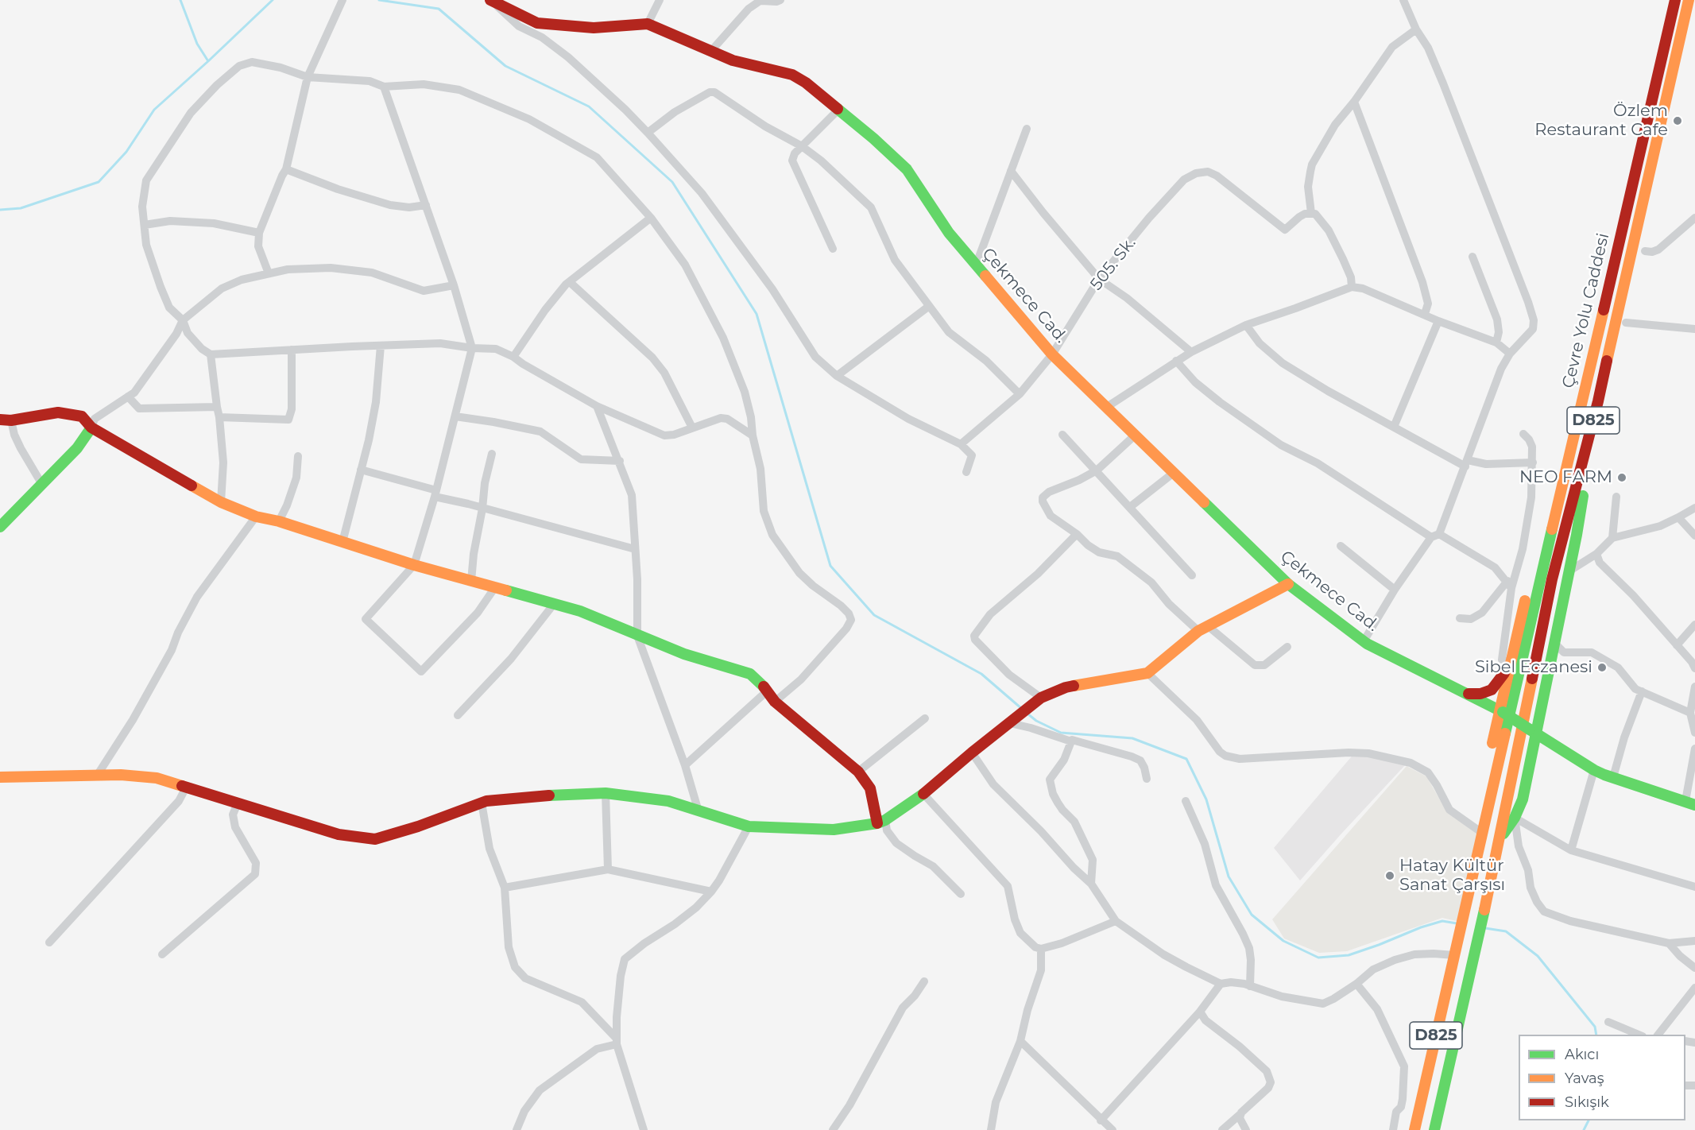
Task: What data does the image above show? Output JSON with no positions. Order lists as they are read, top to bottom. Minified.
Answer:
{"streets":{"main road":["Çekmece Cad.","Çevre Yolu Caddesi","D825"],"street":["505. Sk."]},"crossings":[["505. Sk.","Çekmece Cad."]],"places":["Özlem Restaurant Cafe","NEO FARM","Sibel Eczanesi","Hatay Kültür Sanat Çarşısı"],"legend":["Akıcı","Yavaş","Sıkışık"]}
